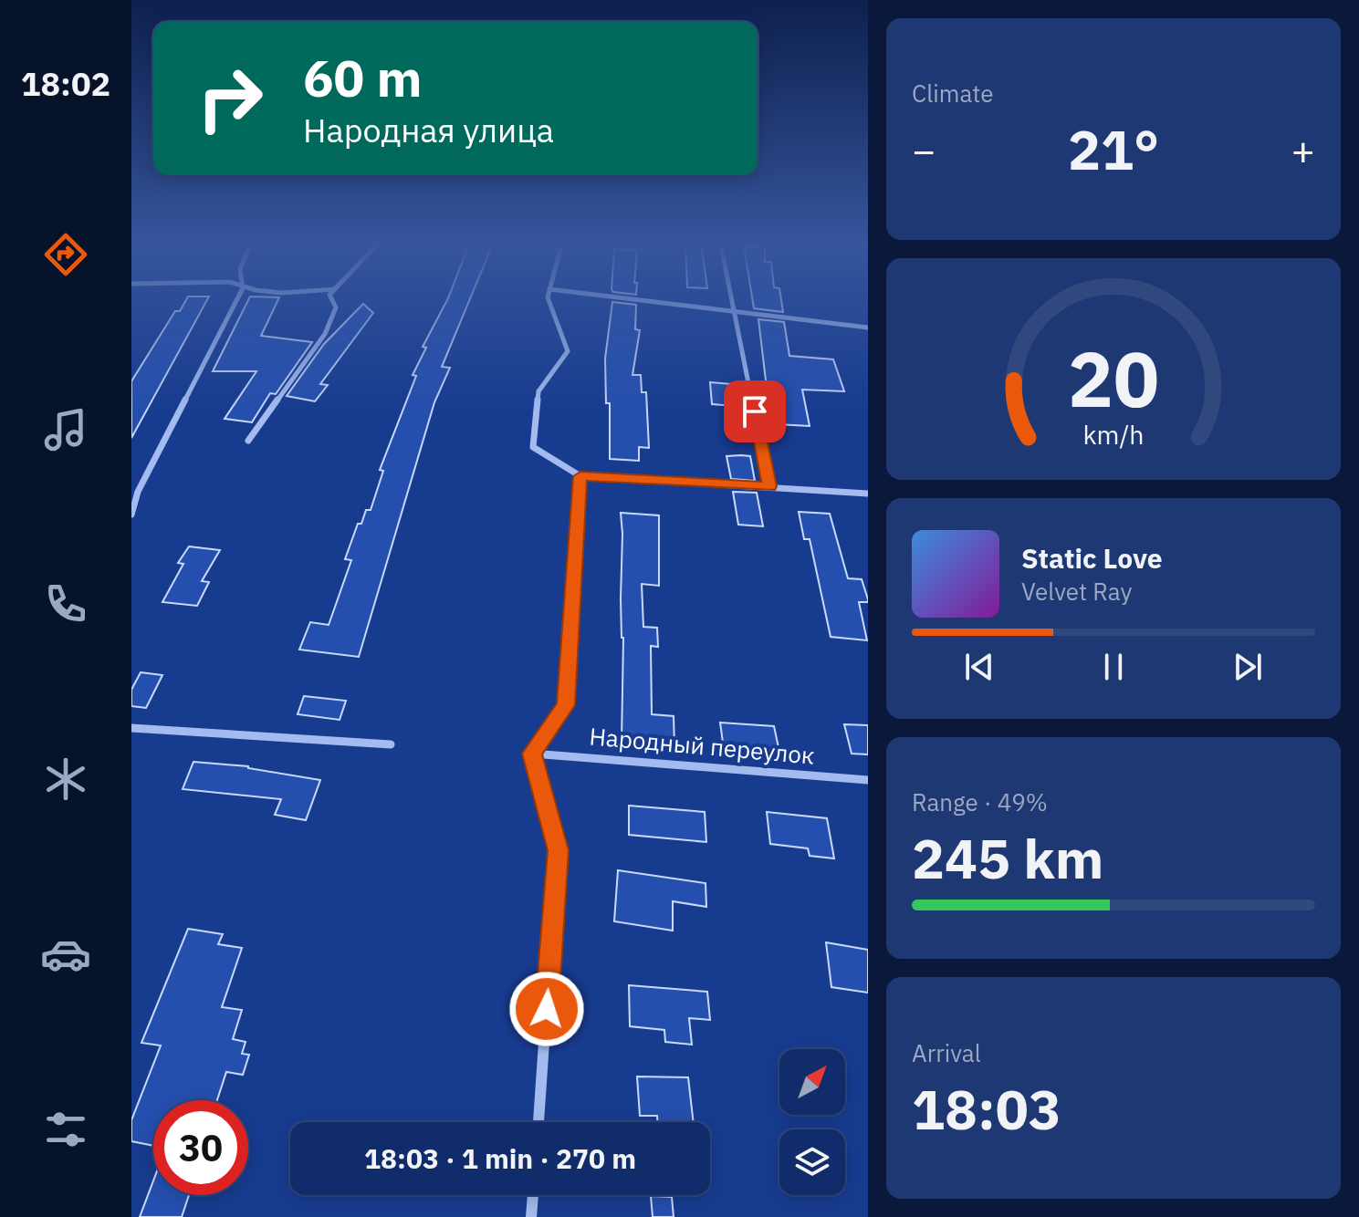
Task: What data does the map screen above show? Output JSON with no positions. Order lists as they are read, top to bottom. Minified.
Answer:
{"streets":{"street":["Народный переулок"]},"north":"top right","page":{"tabs":"18:02","tile":["Climate",["Range · 49%","245 km"],["Arrival","18:03"]],"turn":["60 m","Народная улица"],"heat":["−","21°","+"],"song":["Static Love","Velvet Ray"],"limit":"30","trip":"18:03 · 1 min · 270 m","gauge":["20","km/h"]}}
